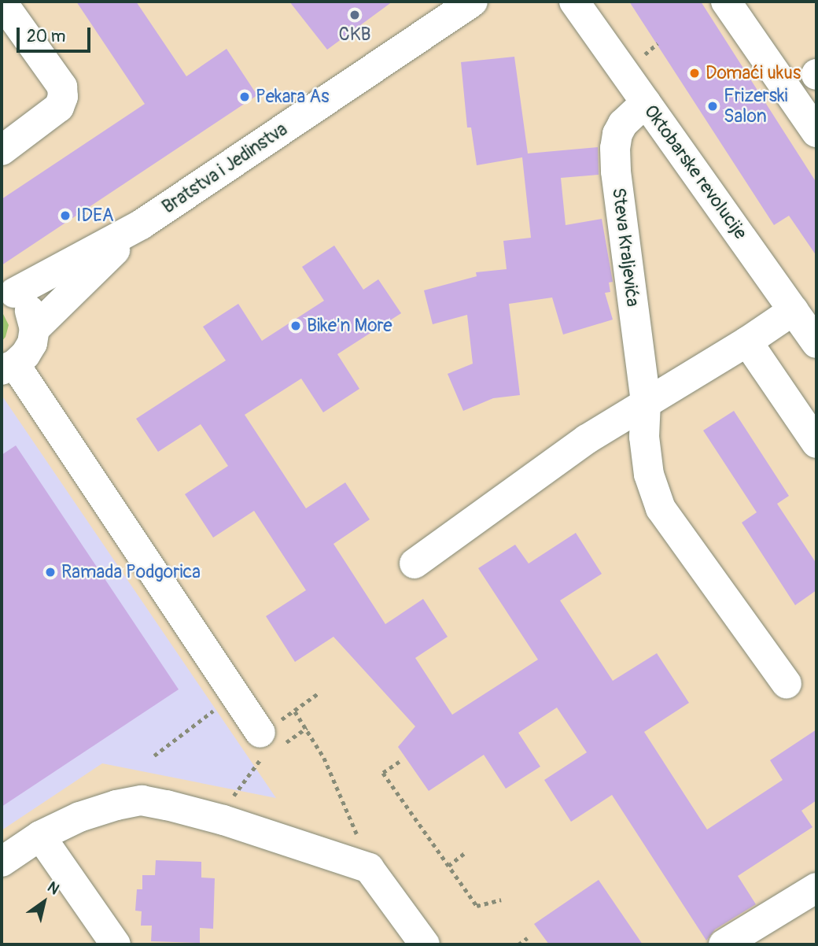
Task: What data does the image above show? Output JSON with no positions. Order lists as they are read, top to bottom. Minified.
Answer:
{"streets":{"street":["Bratstva i Jedinstva","Oktobarske revolucije","Steva Kraljevića"]},"crossings":[["Oktobarske revolucije","Steva Kraljevića"]],"places":["CKB","Domaći ukus","Pekara As","Frizerski Salon","IDEA","Bike'n More","Ramada Podgorica"],"scale_bar":"20 m","north":"top right"}
